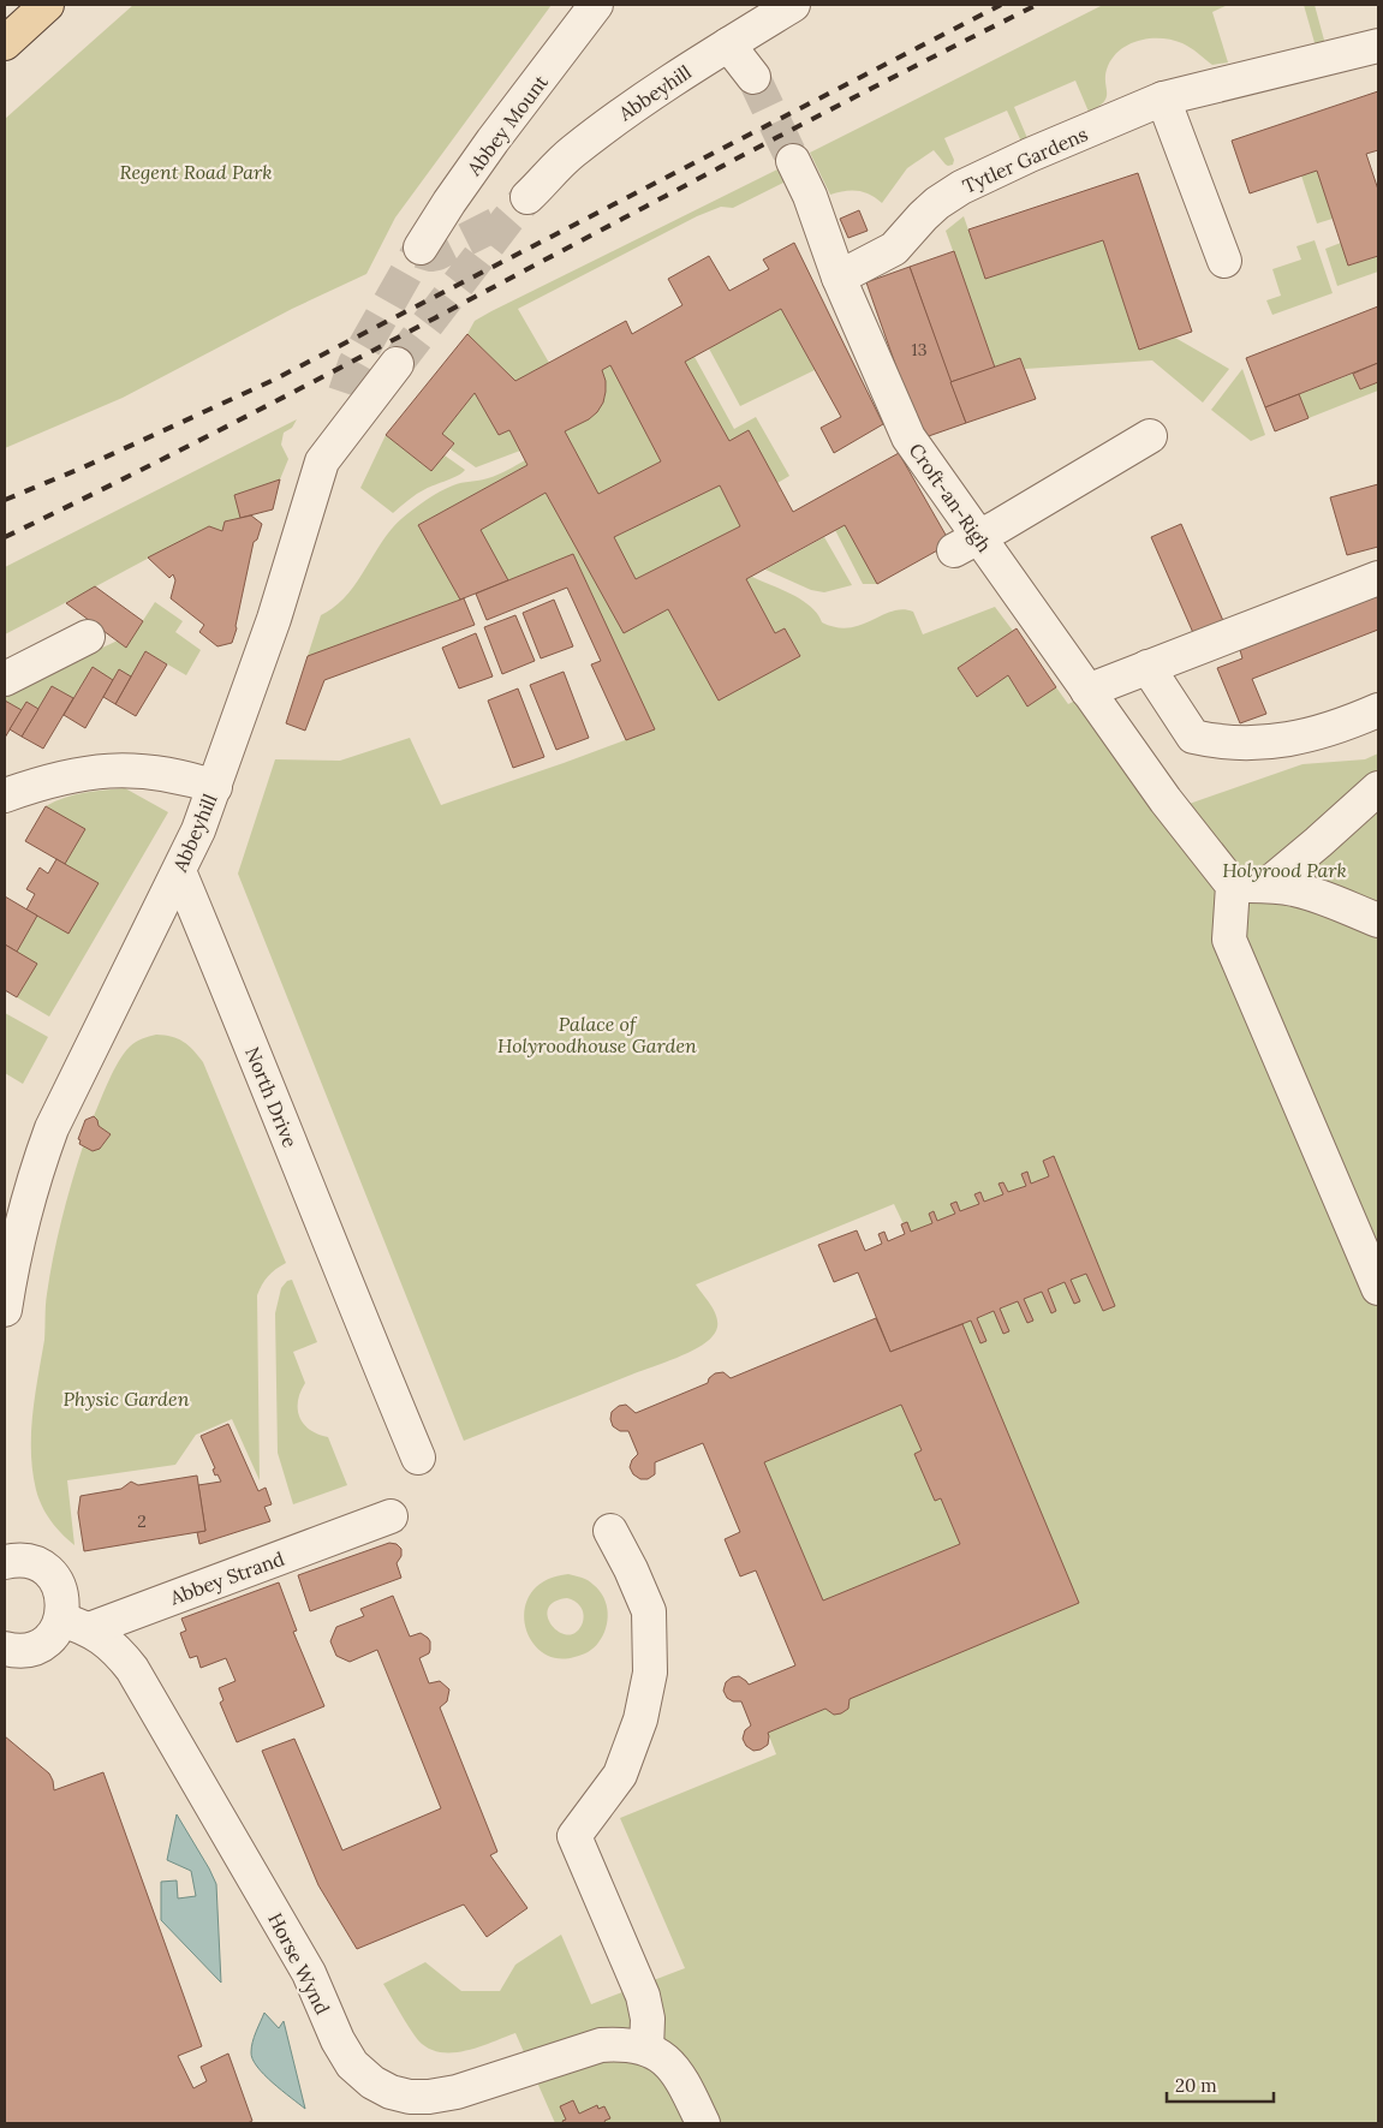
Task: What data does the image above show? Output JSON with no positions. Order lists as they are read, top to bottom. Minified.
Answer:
{"streets":{"street":["Abbeyhill","Abbey Mount","Tytler Gardens","Croft-an-Righ","North Drive","Abbey Strand","Horse Wynd"]},"crossings":[["Abbeyhill","North Drive"],["Tytler Gardens","Croft-an-Righ"],["Abbey Strand","Horse Wynd"]],"parks":["Regent Road Park","Holyrood Park","Palace of Holyroodhouse Garden","Physic Garden"],"house_numbers":["13","2"],"scale_bar":"20 m"}
